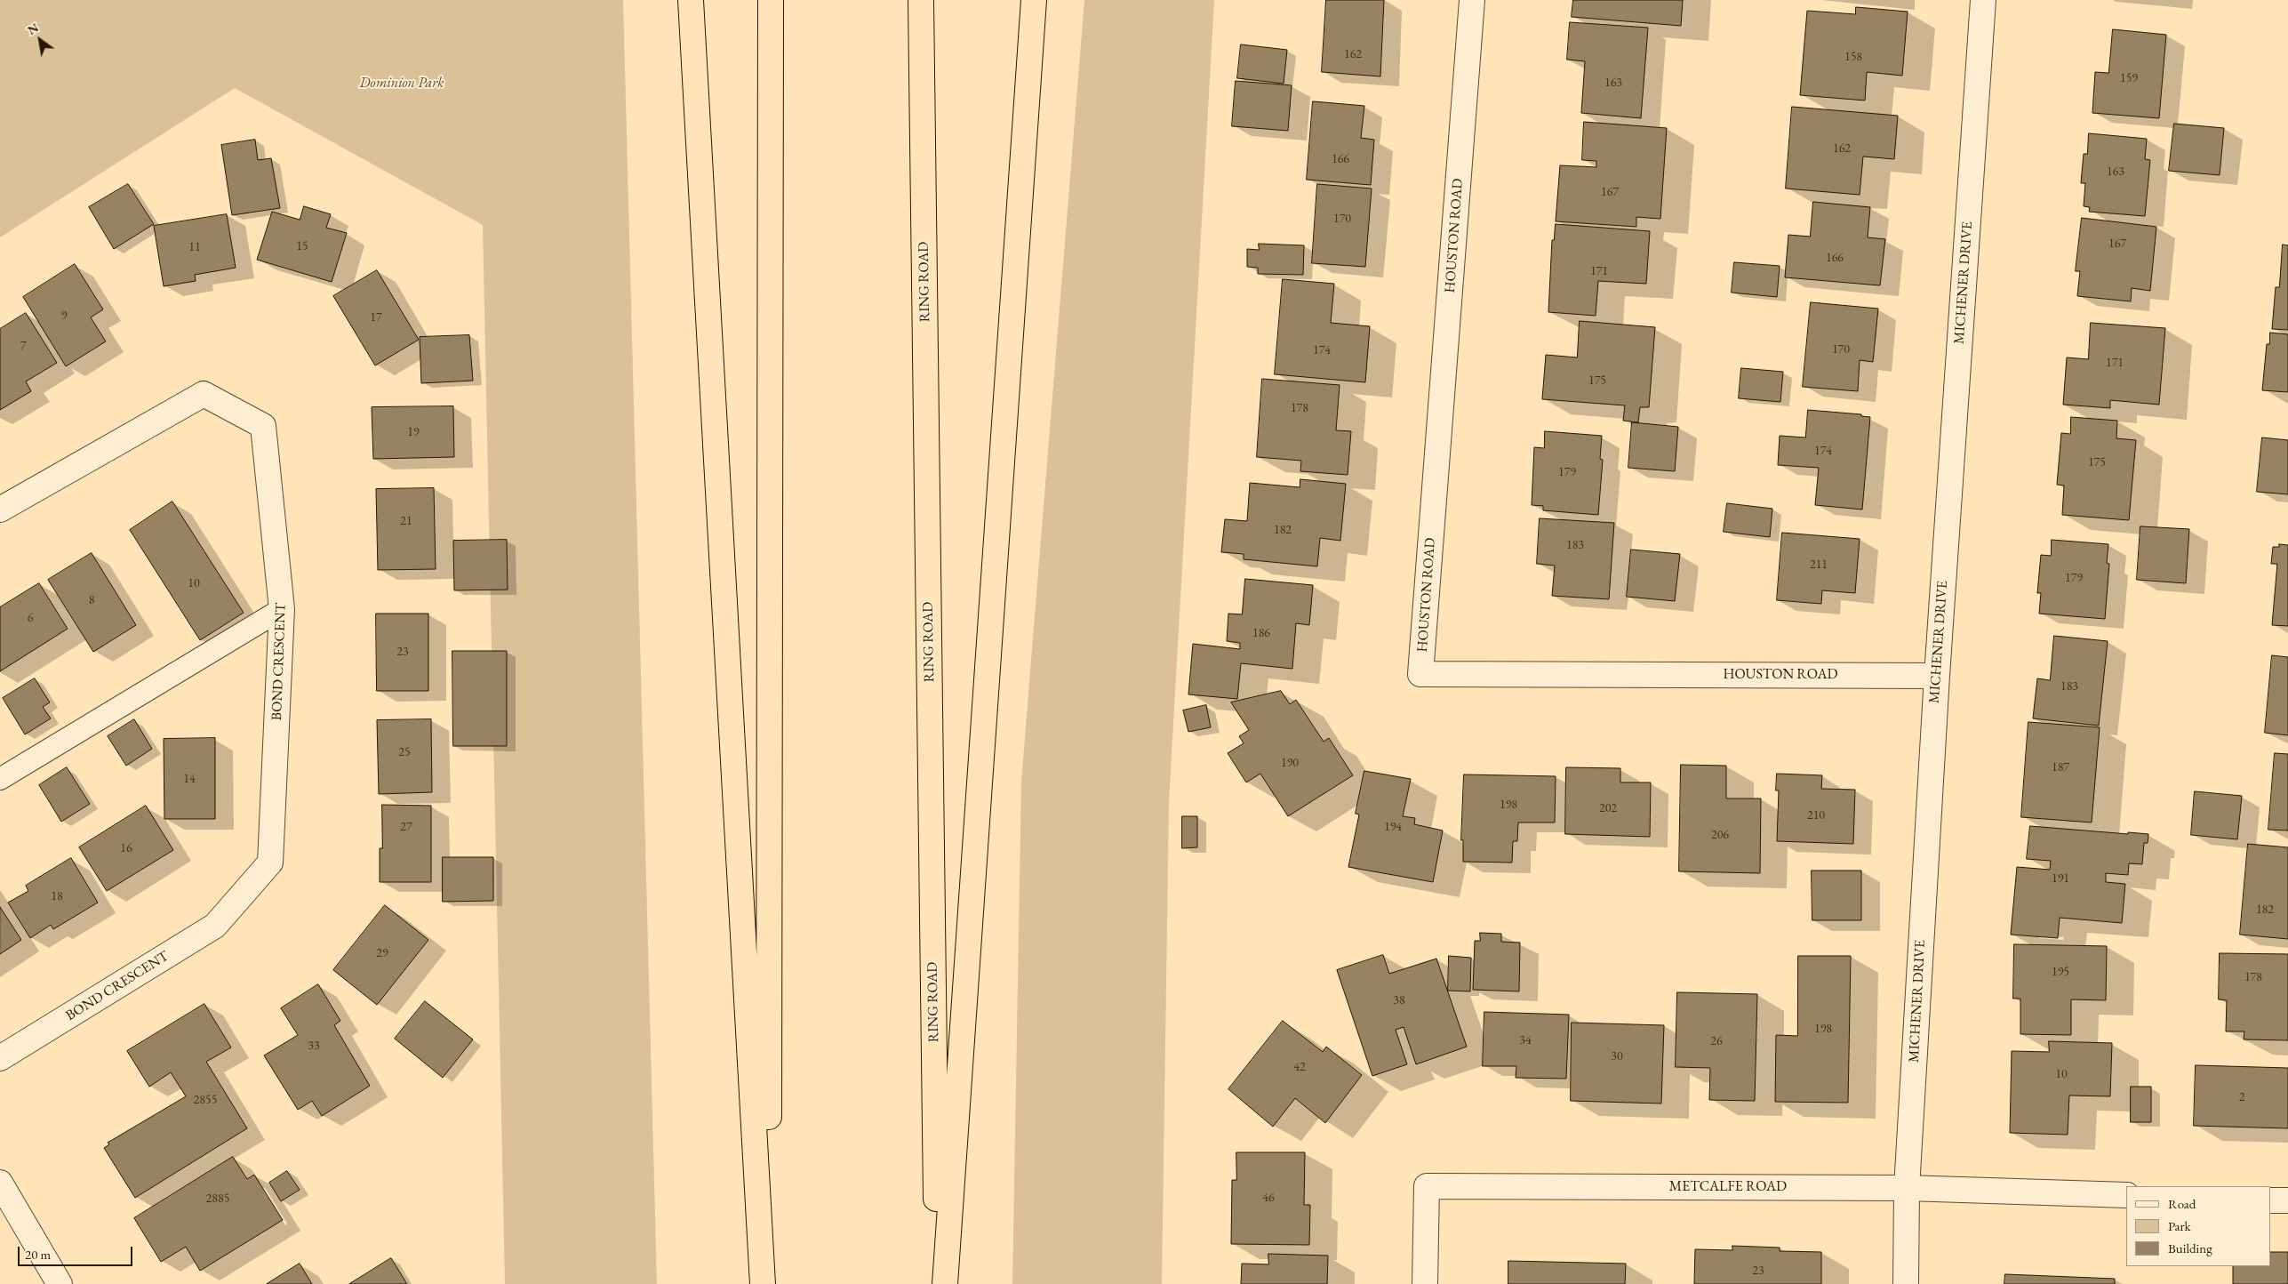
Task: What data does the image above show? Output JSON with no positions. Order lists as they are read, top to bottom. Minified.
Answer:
{"streets":{"highway":["RING ROAD"],"street":["HOUSTON ROAD","MICHENER DRIVE","BOND CRESCENT","METCALFE ROAD"]},"crossings":[["HOUSTON ROAD","MICHENER DRIVE"],["MICHENER DRIVE","METCALFE ROAD"]],"parks":["Dominion Park"],"house_numbers":["162","158","159","163","162","166","163","167","170","167","15","11","166","171","9","17","7","170","174","171","175","178","19","174","175","179","21","182","183","211","179","10","8","6","186","23","183","25","190","187","14","198","202","210","27","194","206","16","191","18","182","29","195","178","38","198","34","26","33","30","42","10","2","2855","46","2885","23"],"legend":["Road","Park","Building"],"scale_bar":"20 m","north":"top left"}
